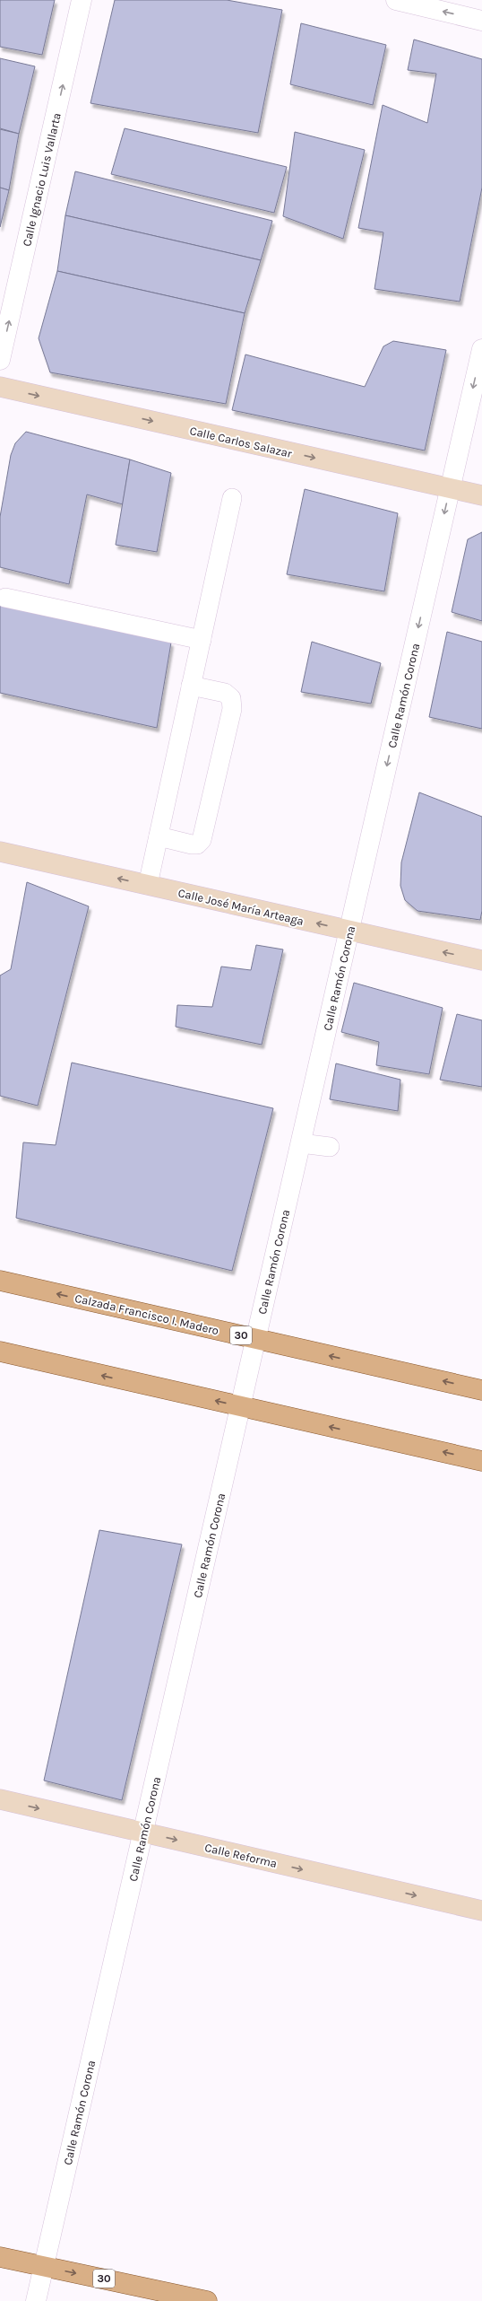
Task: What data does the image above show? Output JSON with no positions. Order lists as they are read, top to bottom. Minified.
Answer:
{"streets":{"main road":["Calzada Francisco I. Madero","30"],"street":["Calle Ignacio Luis Vallarta","Calle Carlos Salazar","Calle Ramón Corona","Calle José María Arteaga","Calle Reforma"]},"crossings":[["Calle Carlos Salazar","Calle Ramón Corona"],["Calle Ramón Corona","Calle José María Arteaga"],["Calle Ramón Corona","Calzada Francisco I. Madero"],["Calle Ramón Corona","30"],["Calle Ramón Corona","Calle Reforma"]],"one_way":["Calle Ignacio Luis Vallarta","Calle Carlos Salazar","Calle José María Arteaga","Calle Reforma"]}
